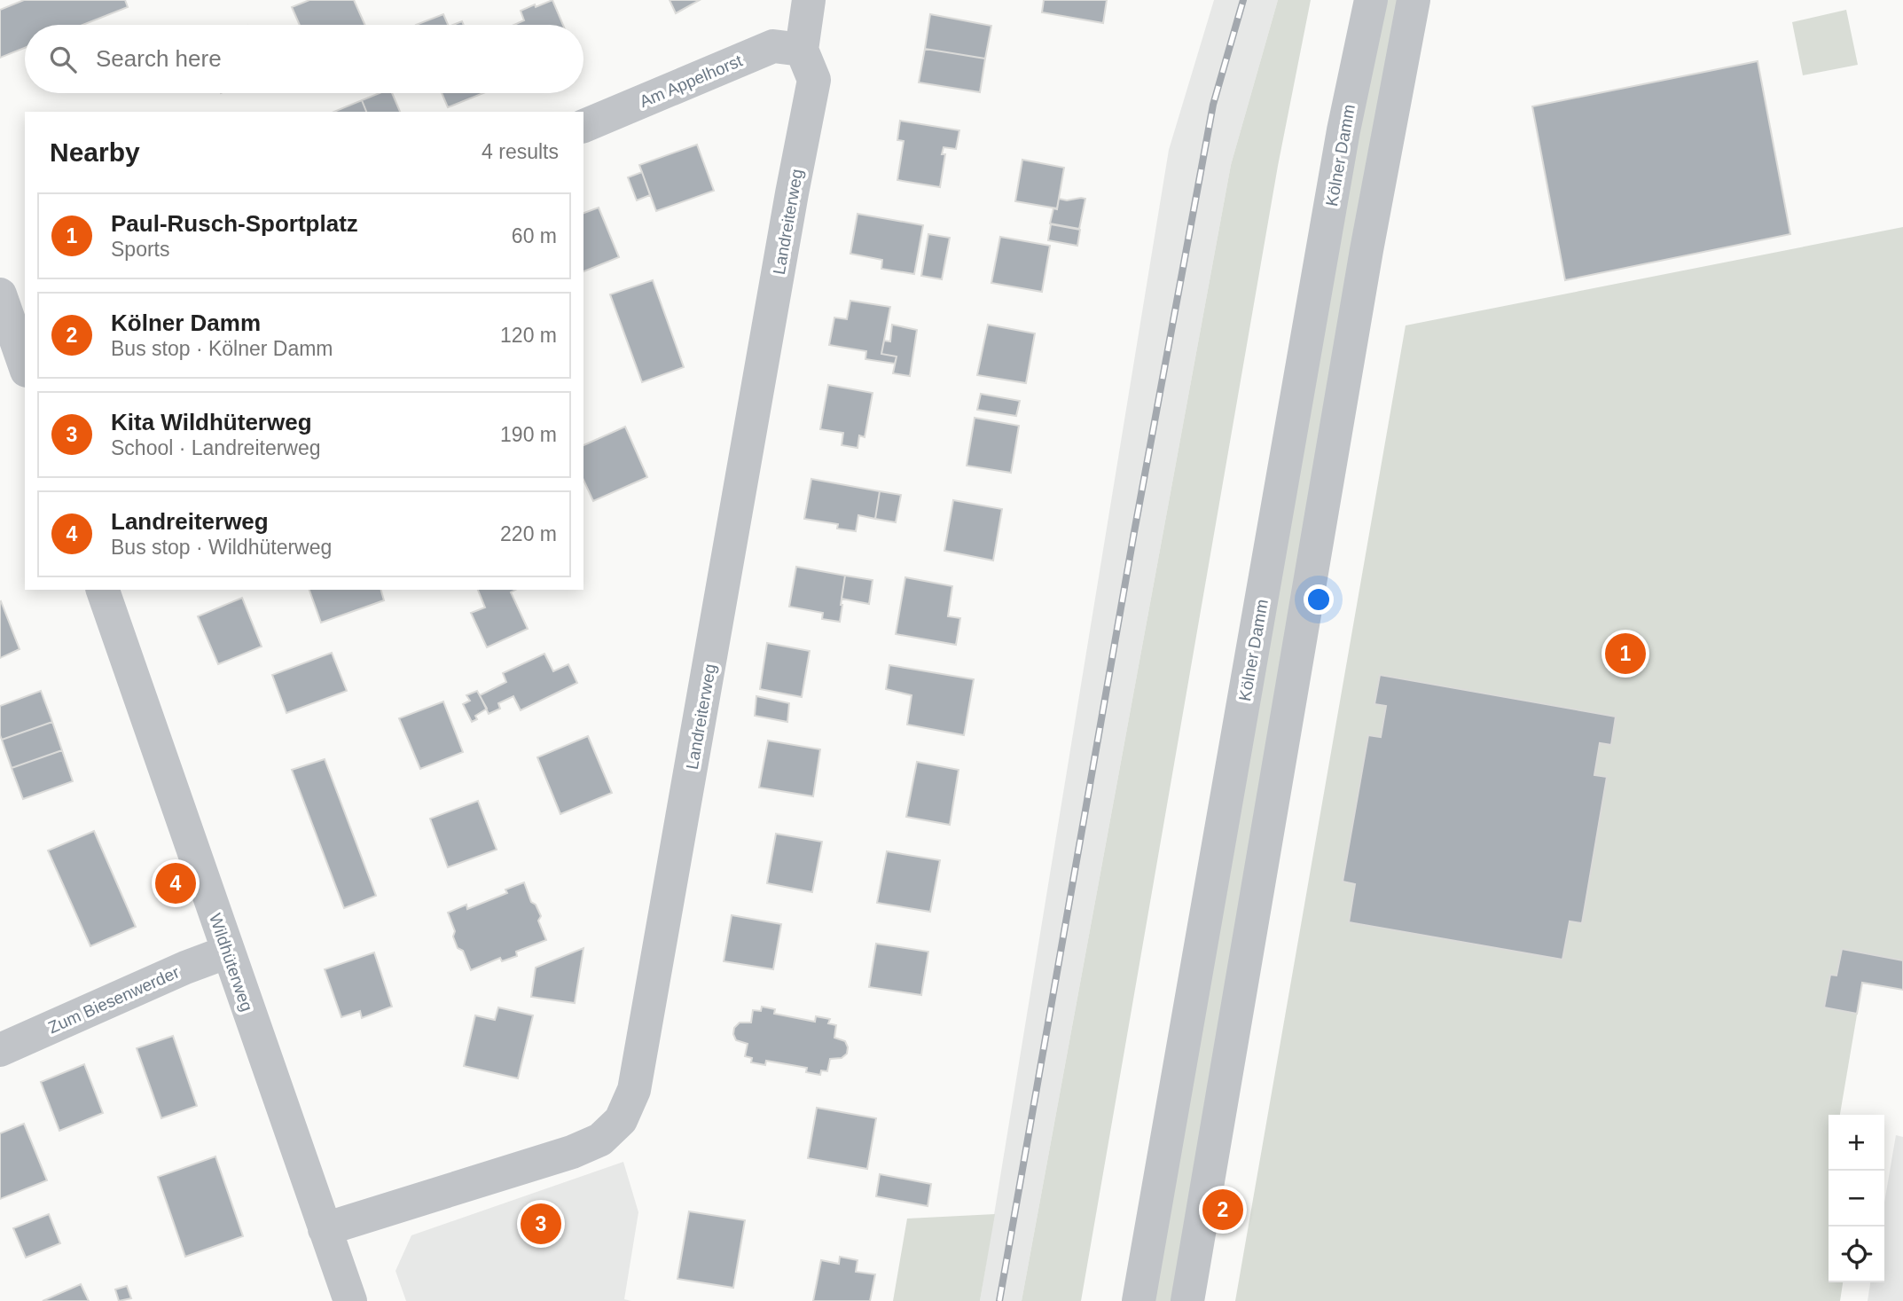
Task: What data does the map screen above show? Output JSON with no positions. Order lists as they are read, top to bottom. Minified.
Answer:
{"streets":{"street":["Am Appelhorst","Kölner Damm","Landreiterweg","Wildhüterweg","Zum Biesenwerder"]},"crossings":[["Am Appelhorst","Landreiterweg"],["Landreiterweg","Wildhüterweg"],["Wildhüterweg","Zum Biesenwerder"]],"page":{"search":"Search here","heading":["Nearby","4 results"],"list":[{"mark":"1","name":"Paul-Rusch-Sportplatz","note":"Sports","value":"60 m"},{"mark":"2","name":"Kölner Damm","note":"Bus stop · Kölner Damm","value":"120 m"},{"mark":"3","name":"Kita Wildhüterweg","note":"School · Landreiterweg","value":"190 m"},{"mark":"4","name":"Landreiterweg","note":"Bus stop · Wildhüterweg","value":"220 m"}],"pins":["1","4","2","3"],"map_buttons":["+","−"]}}
